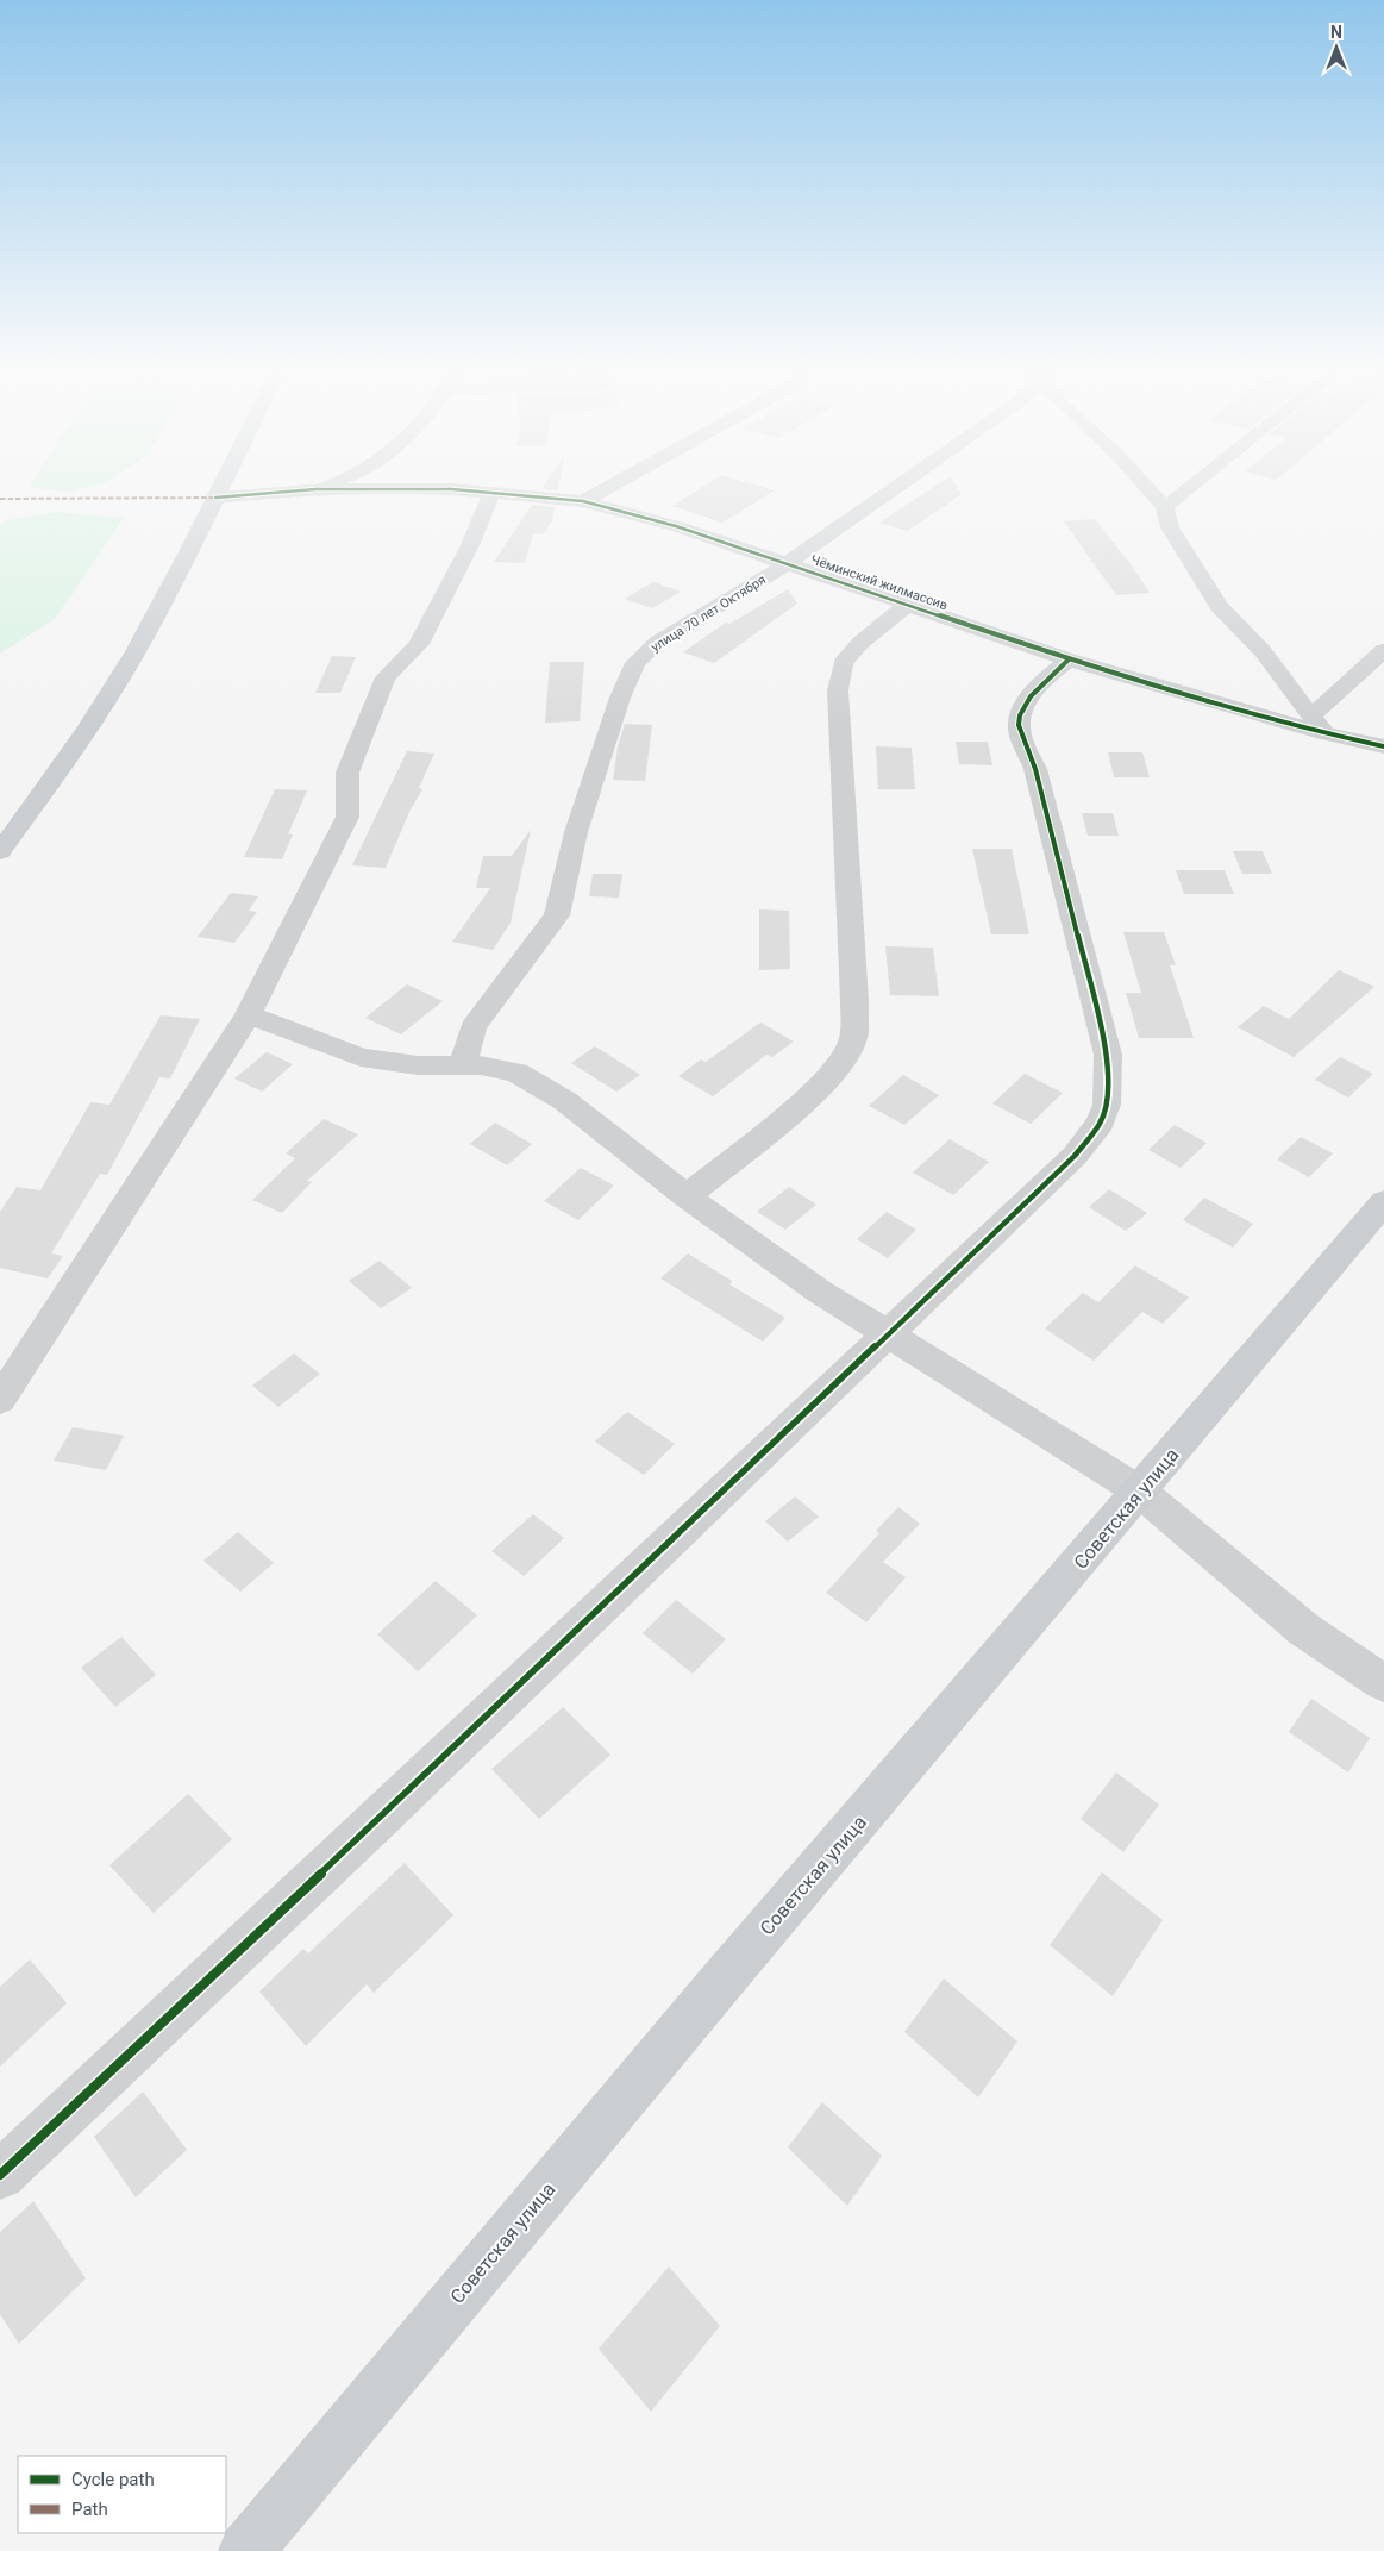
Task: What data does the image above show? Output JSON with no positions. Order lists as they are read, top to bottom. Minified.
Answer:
{"streets":{"main road":["Советская улица"],"street":["Чёминский жилмассив","улица 70 лет Октября"]},"crossings":[["Чёминский жилмассив","улица 70 лет Октября"]],"legend":["Cycle path","Path"],"north":"top"}
